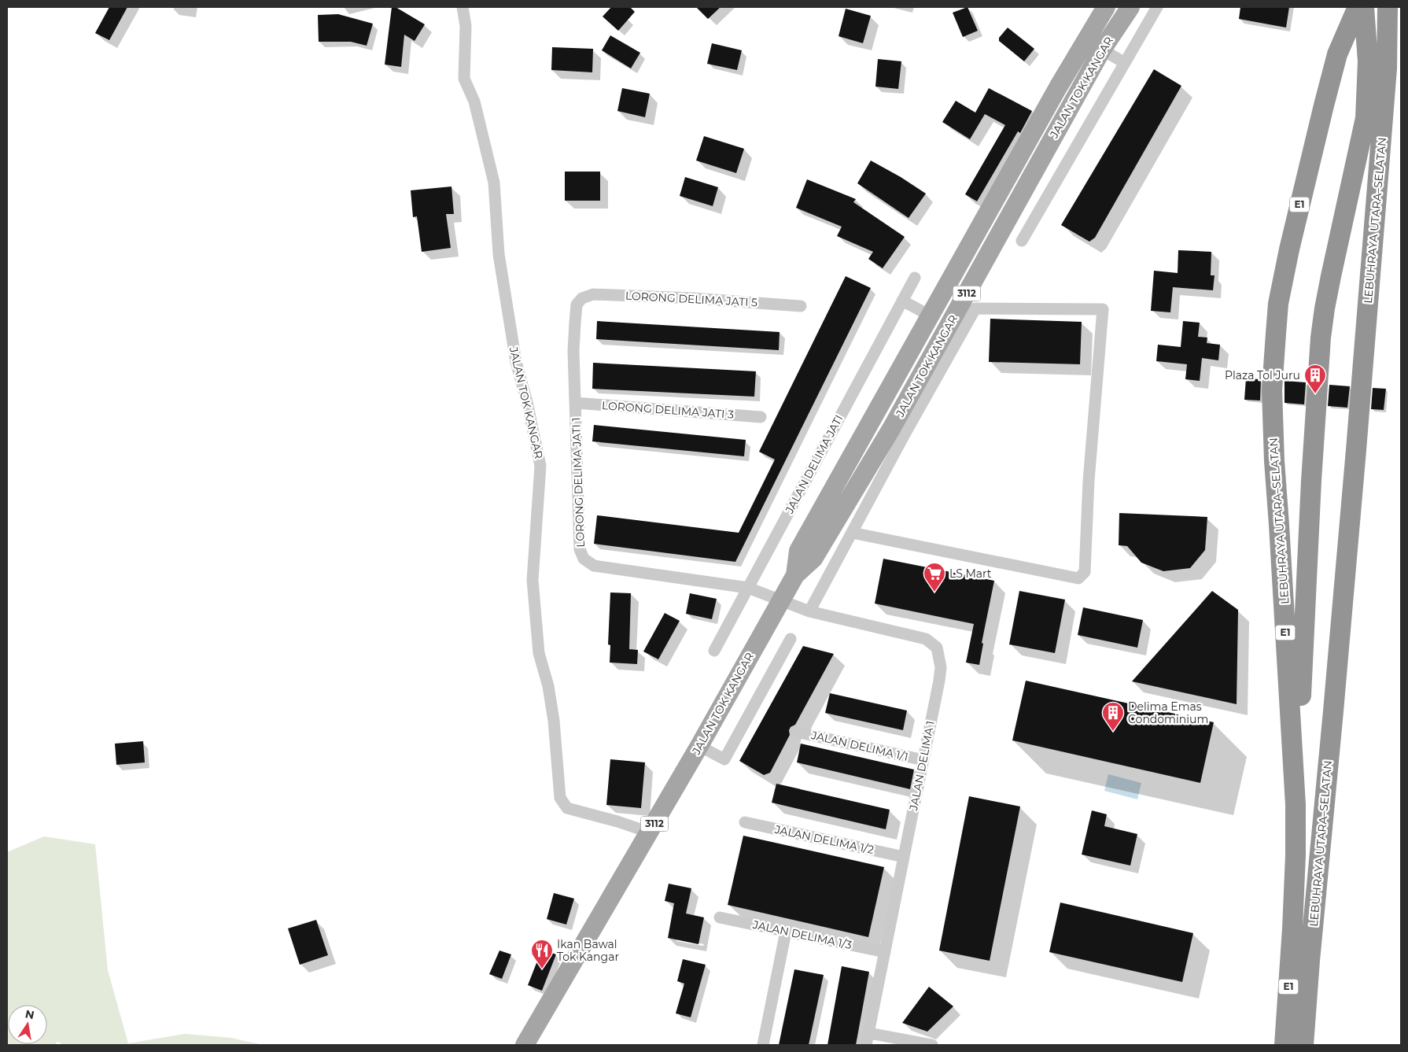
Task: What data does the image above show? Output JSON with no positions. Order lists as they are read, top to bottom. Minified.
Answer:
{"streets":{"highway":["E1","LEBUHRAYA UTARA–SELATAN"],"main road":["JALAN TOK KANGAR","3112"],"street":["LORONG DELIMA JATI 5","LORONG DELIMA JATI 3","JALAN DELIMA JATI","LORONG DELIMA JATI 1","JALAN DELIMA 1/1","JALAN DELIMA 1","JALAN DELIMA 1/2","JALAN DELIMA 1/3"]},"crossings":[["JALAN TOK KANGAR","LORONG DELIMA JATI 1"],["JALAN TOK KANGAR","JALAN DELIMA 1"],["LORONG DELIMA JATI 5","LORONG DELIMA JATI 1"],["LORONG DELIMA JATI 3","LORONG DELIMA JATI 1"],["JALAN DELIMA JATI","LORONG DELIMA JATI 1"],["LORONG DELIMA JATI 1","JALAN DELIMA 1"],["JALAN DELIMA 1/1","JALAN DELIMA 1"],["JALAN DELIMA 1","JALAN DELIMA 1/2"],["JALAN DELIMA 1","JALAN DELIMA 1/3"]],"places":{"building":["Plaza Tol Juru","Delima Emas Condominium"],"supermarket":["LS Mart"],"restaurant":["Ikan Bawal Tok Kangar"]},"north":"top"}
